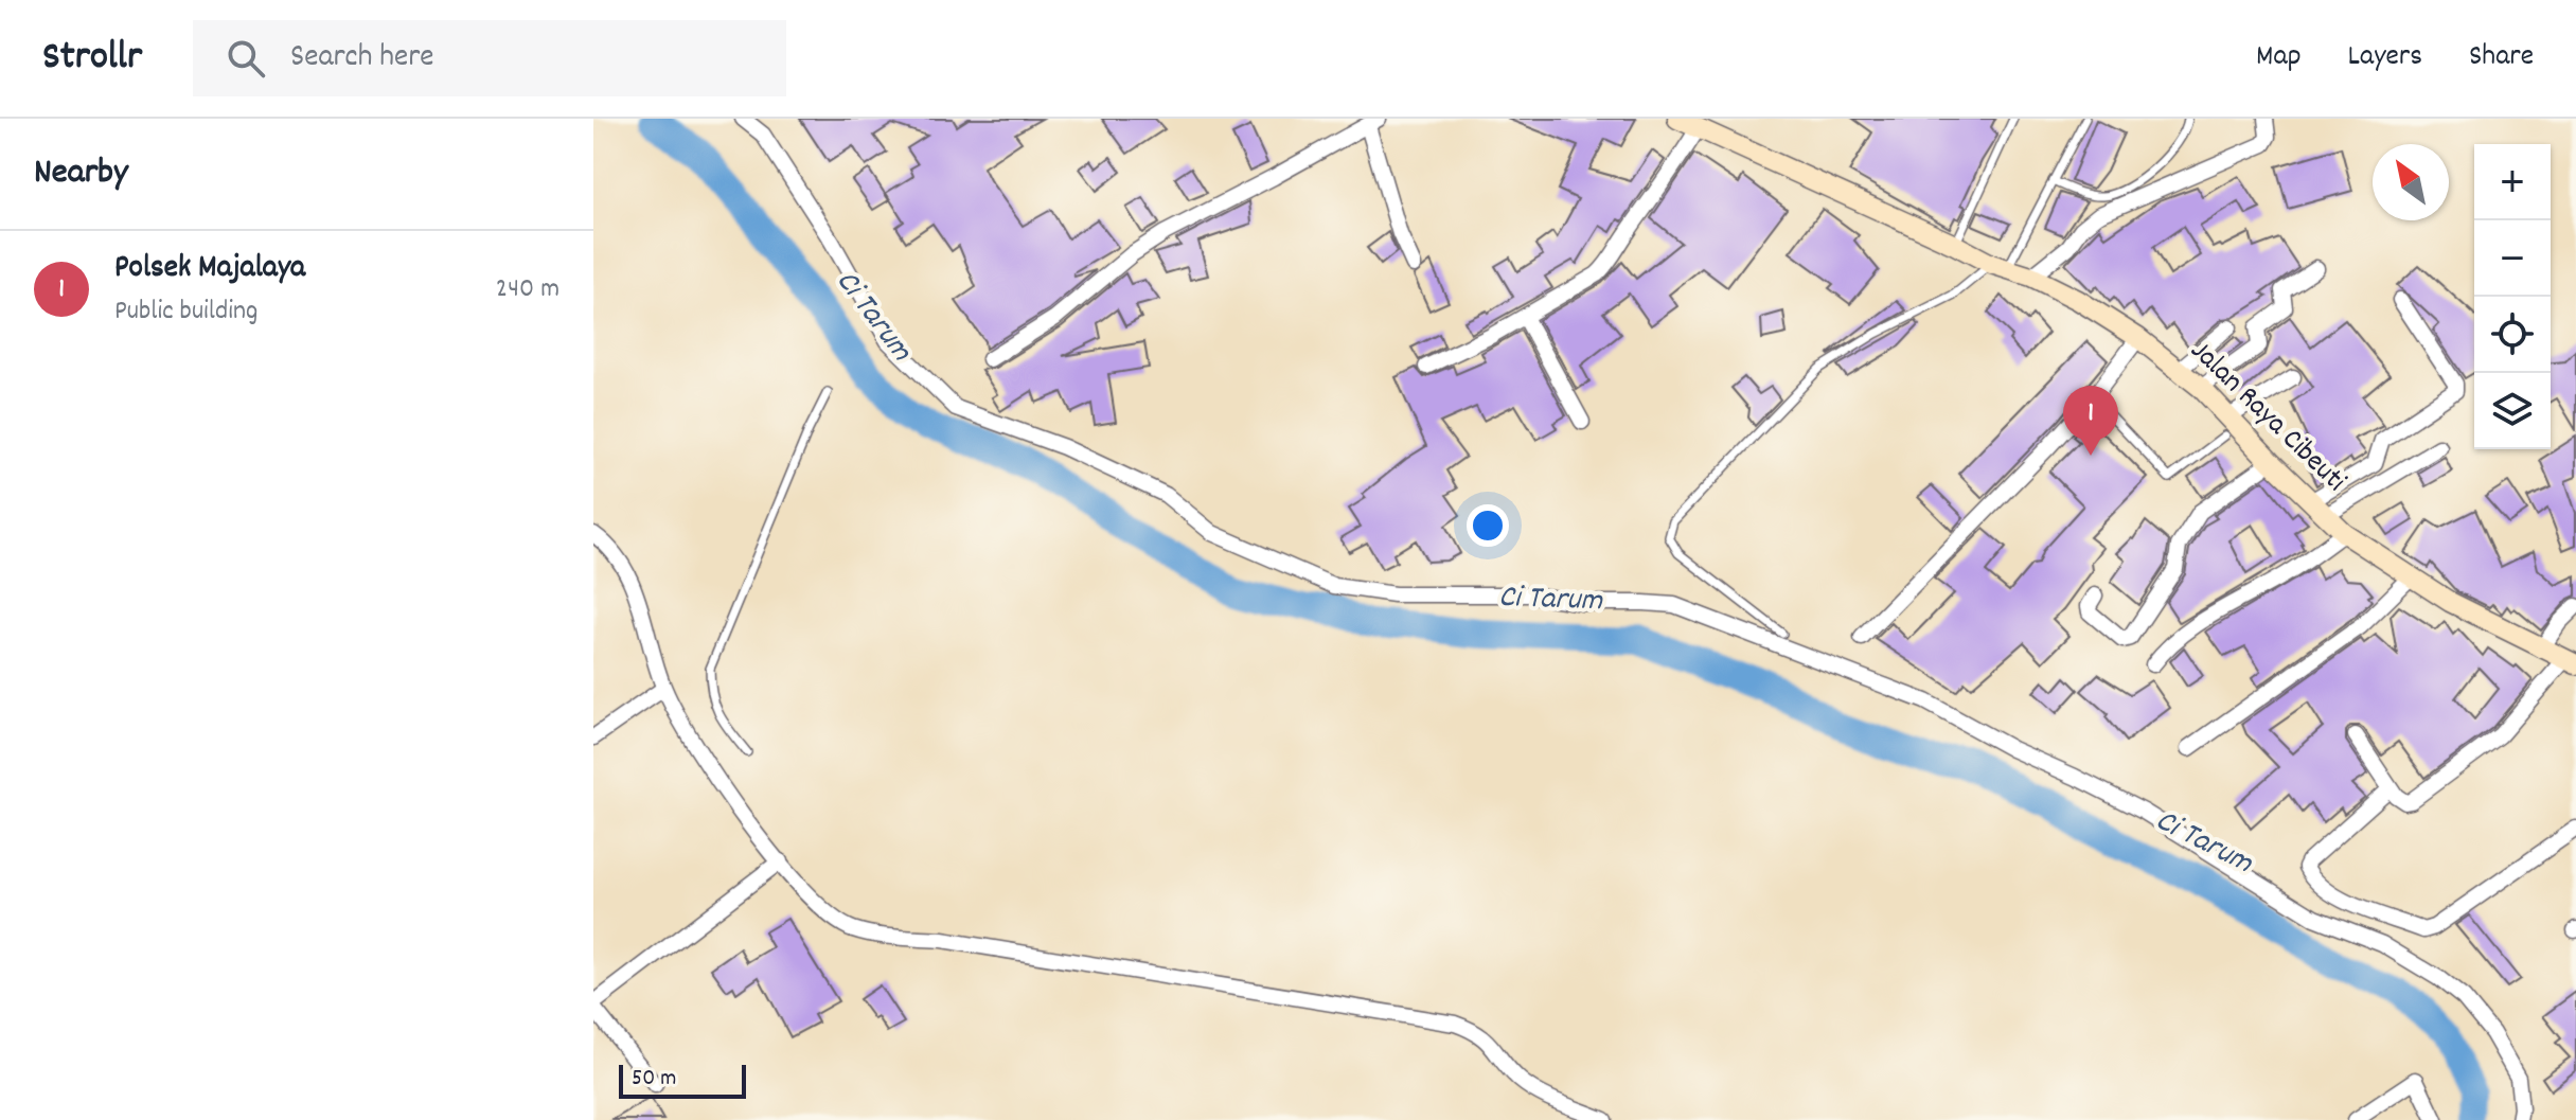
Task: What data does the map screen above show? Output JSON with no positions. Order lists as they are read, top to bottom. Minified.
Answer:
{"streets":{"main road":["Jalan Raya Cibeuti"]},"water":["Ci Tarum"],"scale_bar":"50 m","north":"top left","page":{"header":"Strollr","search":"Search here","nav":["Map","Layers","Share"],"heading":"Nearby","map_buttons":["+","−"],"list":[{"mark":"1","name":"Polsek Majalaya","note":"Public building","value":"240 m"}],"pins":"1","scale":"50 m"}}
